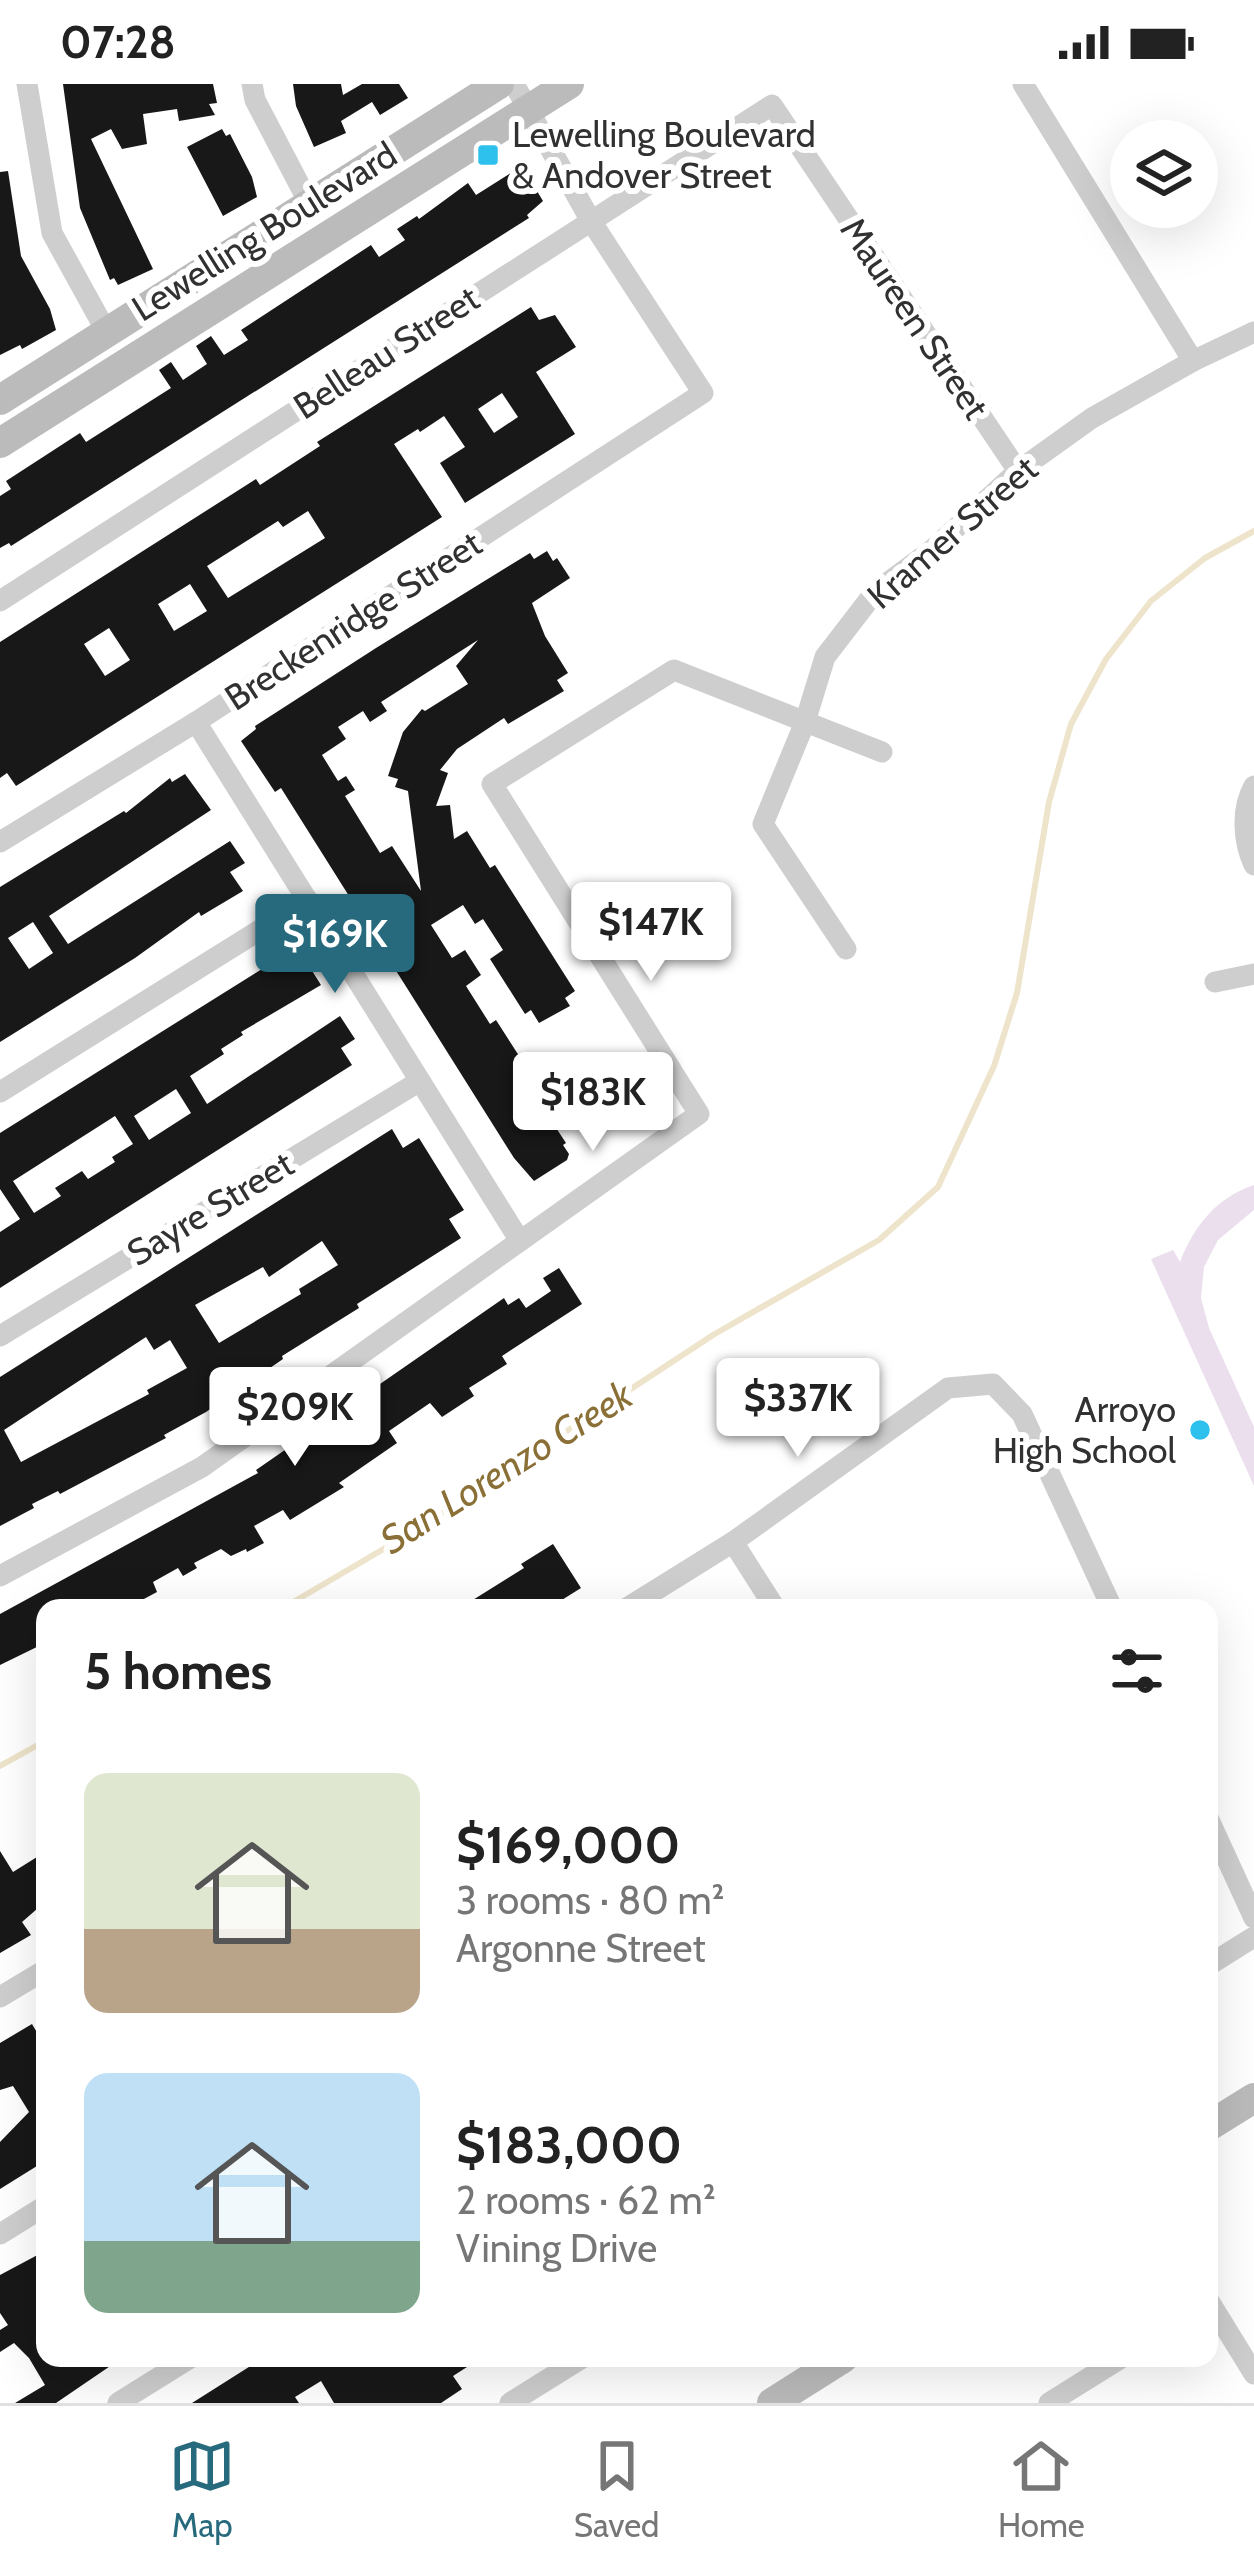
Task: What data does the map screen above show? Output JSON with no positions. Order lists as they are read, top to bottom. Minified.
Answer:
{"streets":{"main road":["Lewelling Boulevard"],"street":["Maureen Street","Belleau Street","Kramer Street","Breckenridge Street","Sayre Street"]},"crossings":[["Maureen Street","Belleau Street"],["Maureen Street","Kramer Street"],["Belleau Street","Breckenridge Street"]],"water":["San Lorenzo Creek"],"places":{"transit":["Lewelling Boulevard & Andover Street"],"other":["Arroyo High School"]},"page":{"status":"07:28","price":["$147K","$169K","$183K","$337K","$209K"],"heading":"5 homes","list":[{"name":"$169,000","note":"3 rooms · 80 m² · Argonne Street"},{"name":"$183,000","note":"2 rooms · 62 m² · Vining Drive"}],"tabs":["Map","Saved","Home"]}}
